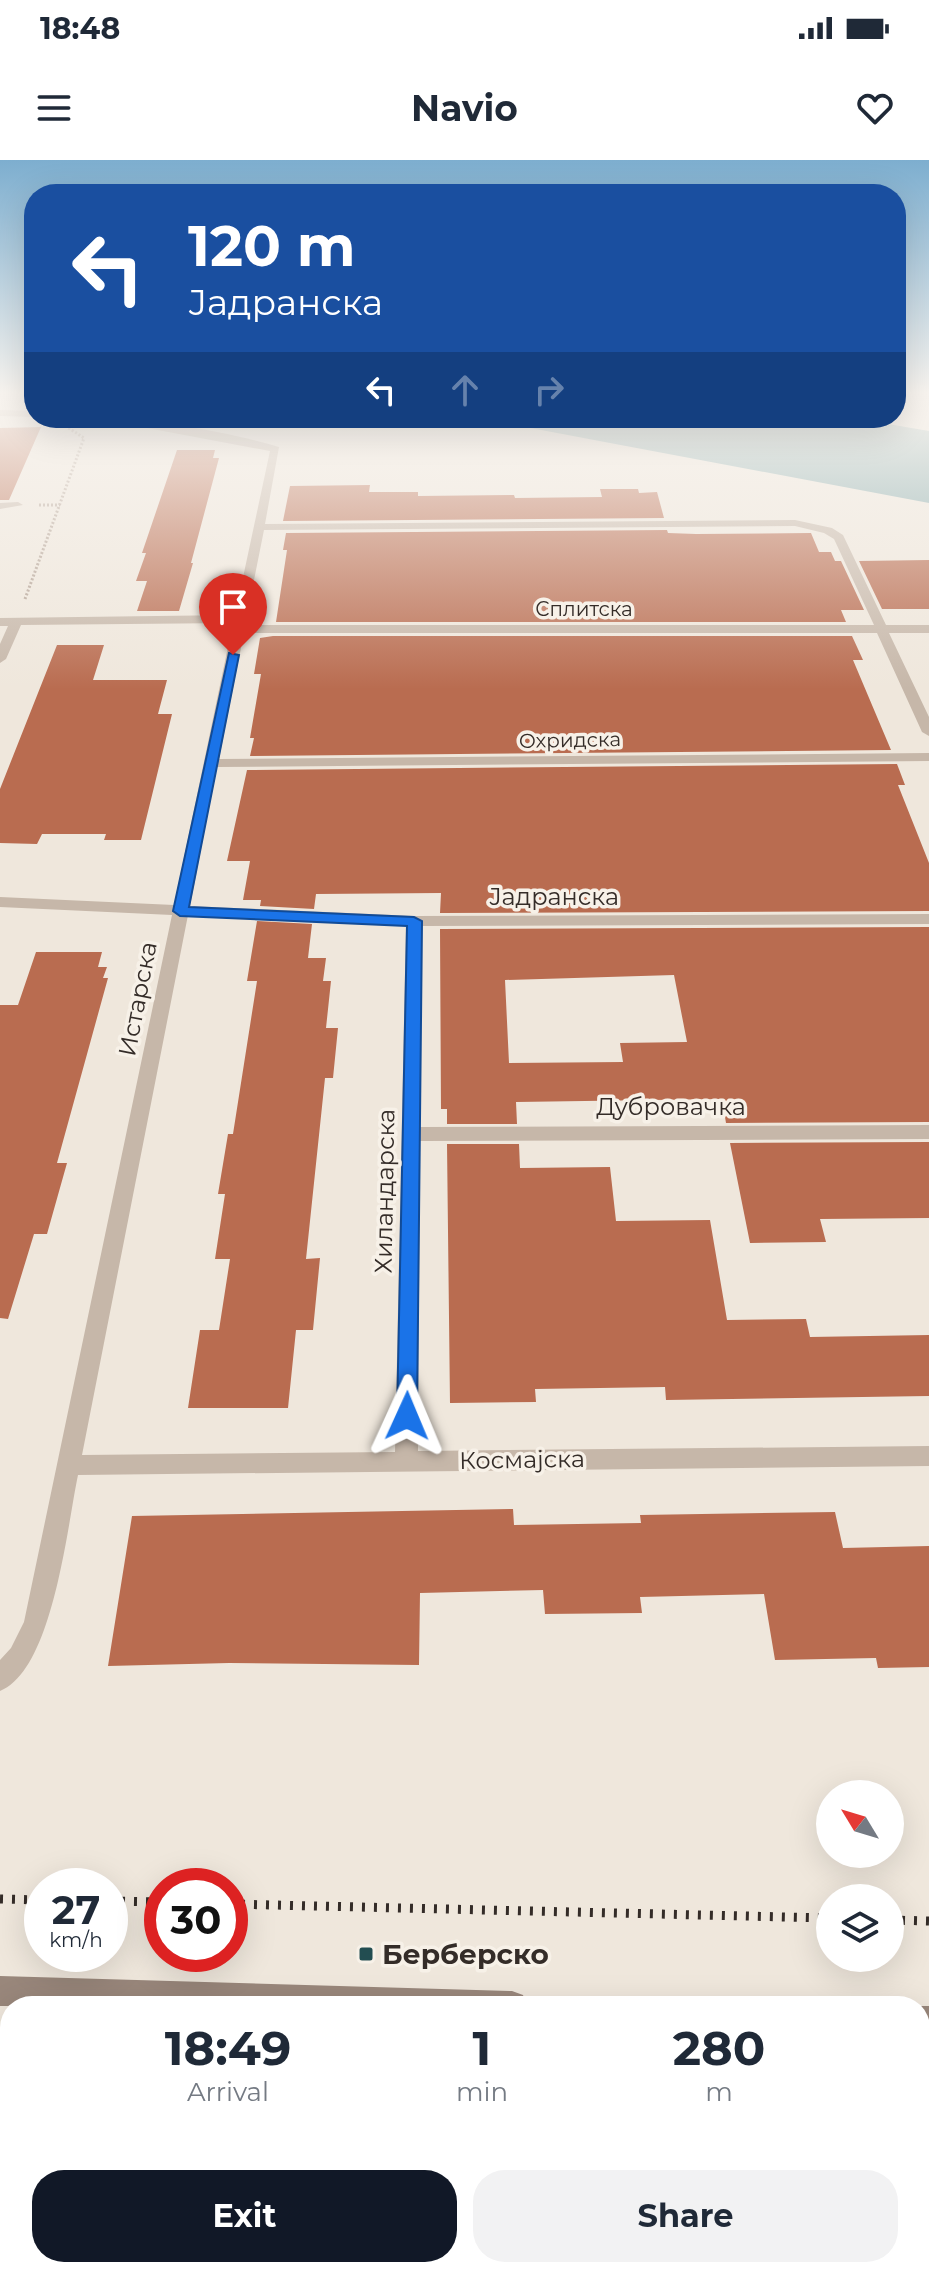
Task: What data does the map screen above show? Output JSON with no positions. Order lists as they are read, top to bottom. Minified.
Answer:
{"streets":{"street":["Сплитска","Охридска","Јадранска","Истарска","Дубровачка","Хиландарска","Космајска"]},"crossings":[["Сплитска","Истарска"],["Охридска","Истарска"],["Јадранска","Истарска"],["Јадранска","Хиландарска"],["Истарска","Космајска"],["Дубровачка","Хиландарска"],["Хиландарска","Космајска"]],"places":{"transit":["Берберско"]},"north":"top left","page":{"status":"18:48","header":"Navio","turn":["120 m","Јадранска"],"speed":"27 km/h","limit":"30","eta":["18:49","Arrival","1","min","280","m"],"buttons":["Exit","Share"]}}
